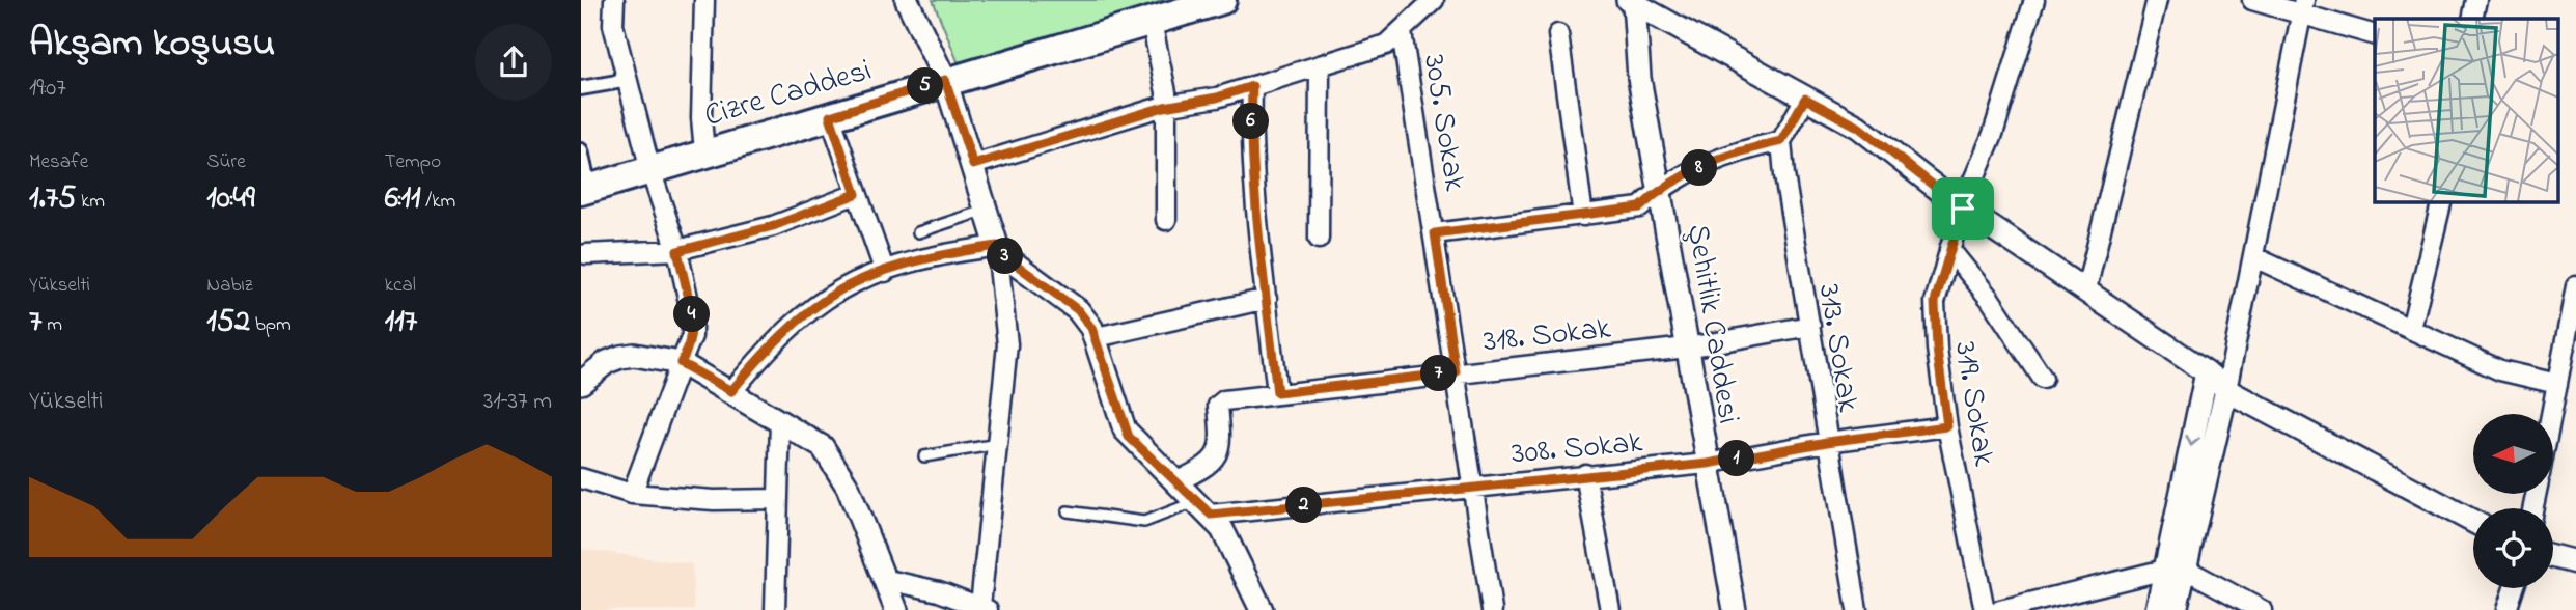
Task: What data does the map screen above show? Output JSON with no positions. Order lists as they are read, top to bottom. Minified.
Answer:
{"streets":{"main road":["Cizre Caddesi"],"street":["305. Sokak","Şehitlik Caddesi","318. Sokak","313. Sokak","319. Sokak","308. Sokak"]},"crossings":[["305. Sokak","318. Sokak"],["305. Sokak","308. Sokak"],["Şehitlik Caddesi","318. Sokak"],["Şehitlik Caddesi","308. Sokak"],["318. Sokak","313. Sokak"],["313. Sokak","308. Sokak"],["319. Sokak","308. Sokak"]],"north":"left","page":{"heading":["Akşam koşusu","19:07"],"pins":["5","6","8","3","4","7","1","2"],"stats":[["Mesafe","1.75 km"],["Süre","10:49"],["Tempo","6:11 /km"],["Yükselti","7 m"],["Nabız","152 bpm"],["kcal","117"]],"chart":["Yükselti","31–37 m"]}}
